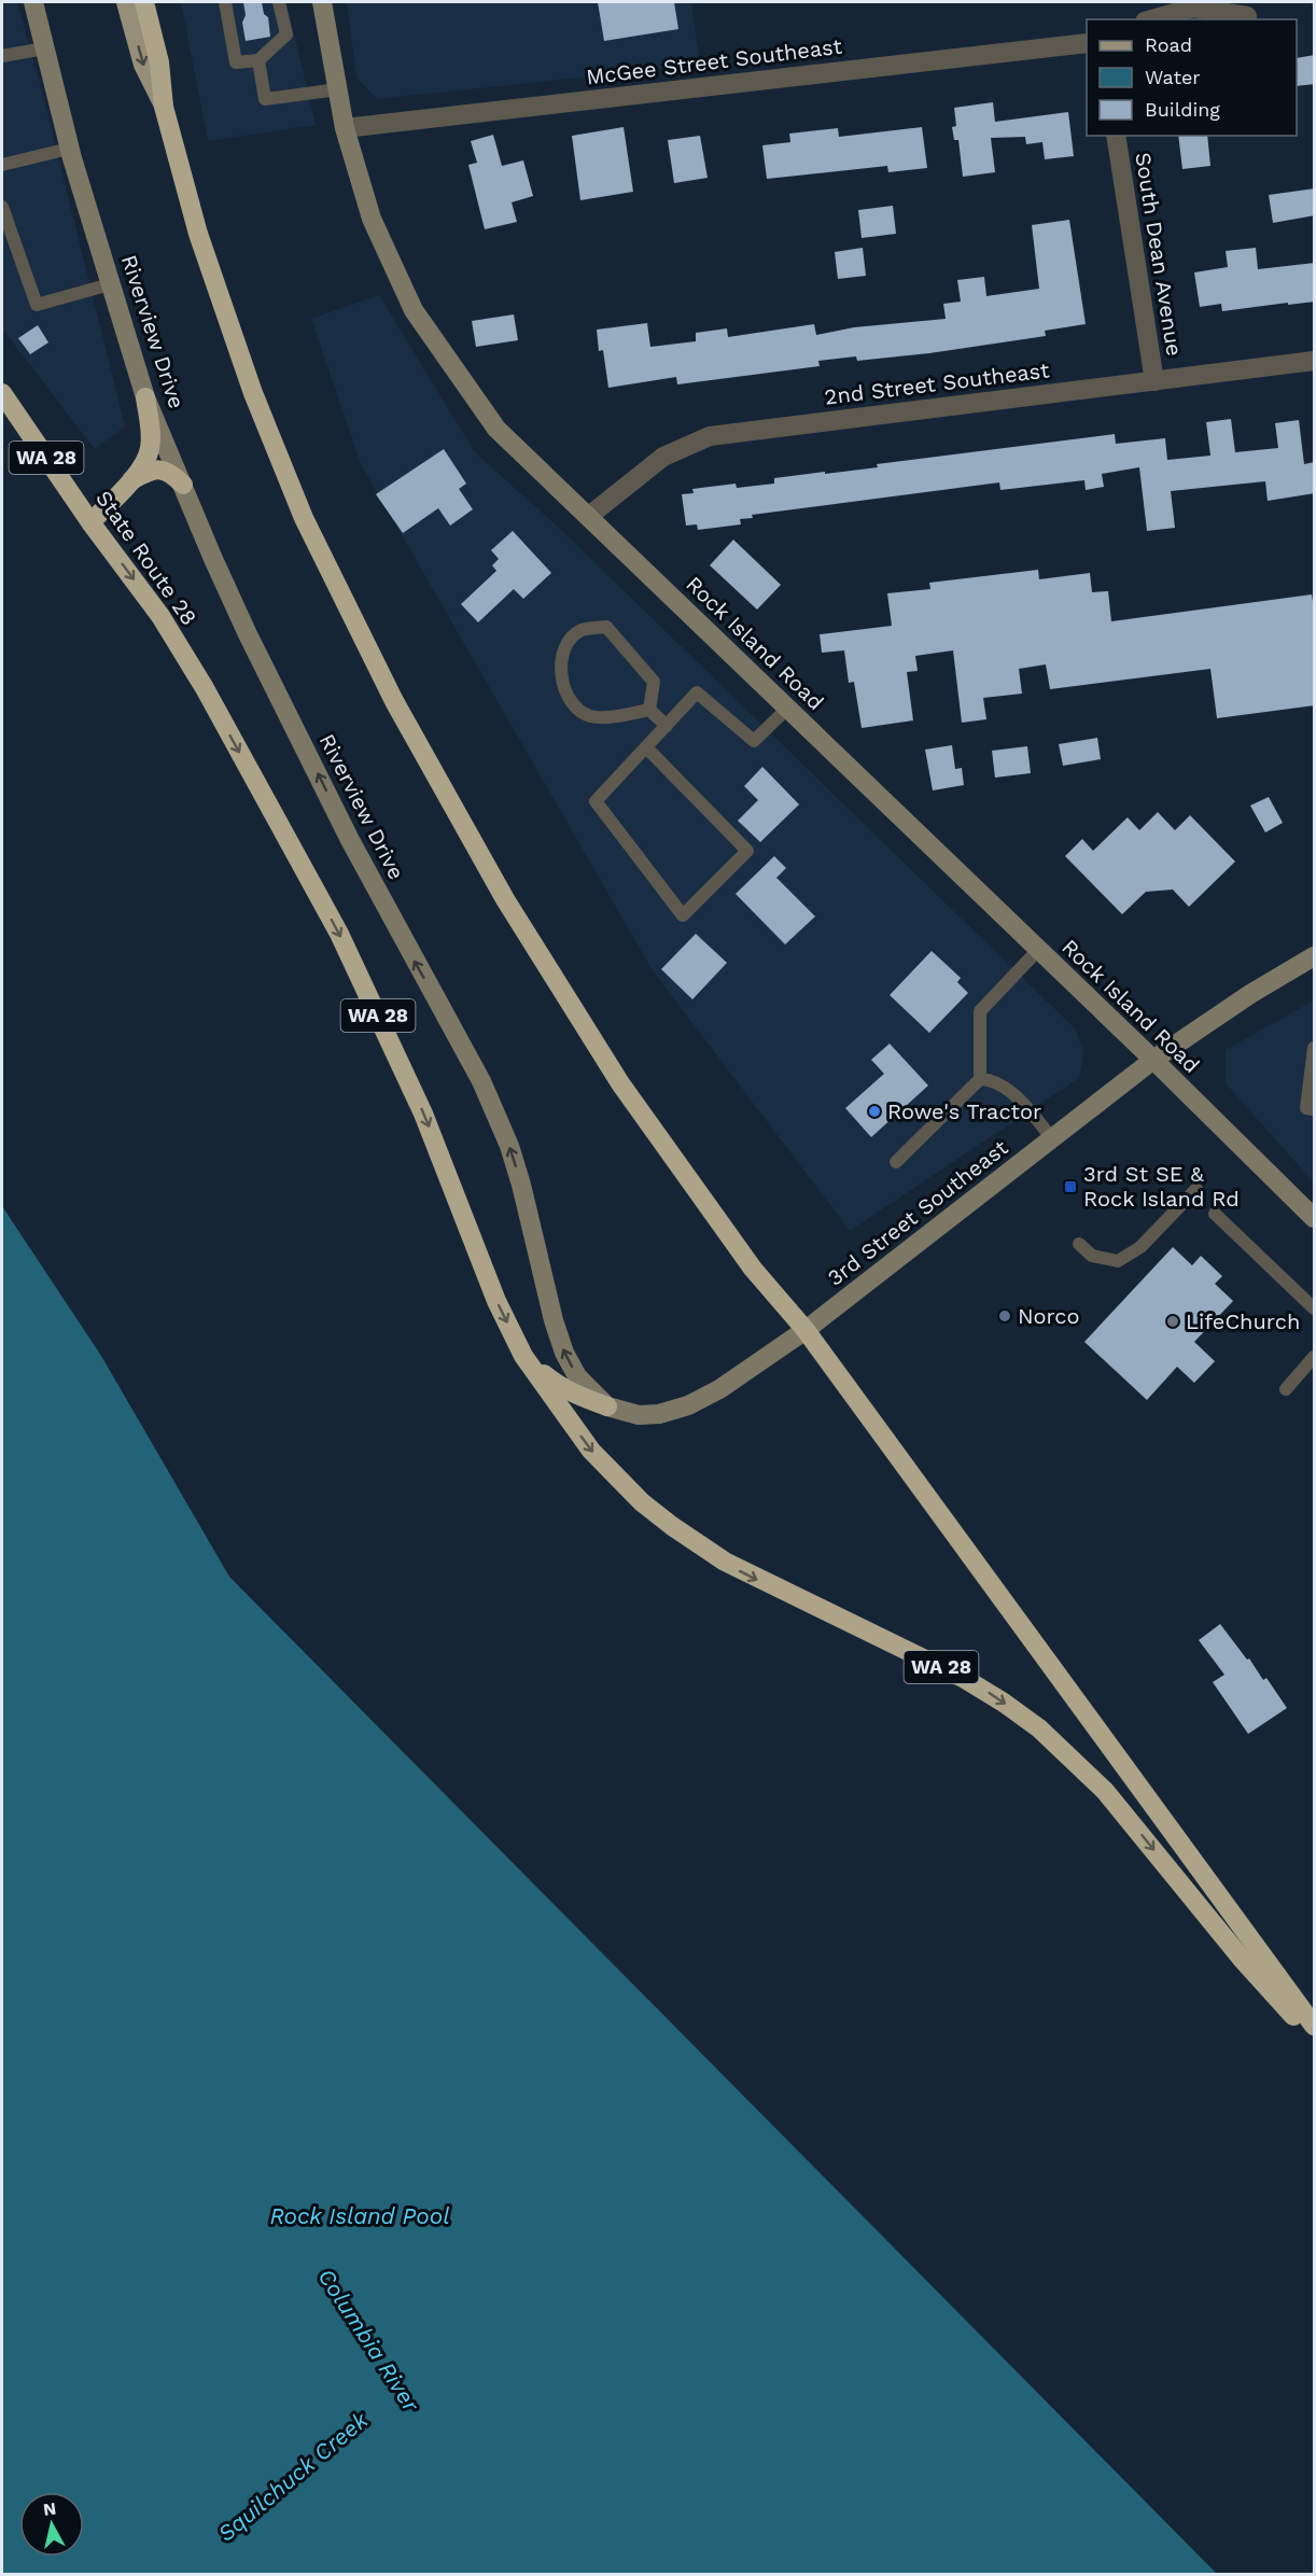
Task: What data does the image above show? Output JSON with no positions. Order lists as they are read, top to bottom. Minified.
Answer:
{"streets":{"highway":["WA 28","State Route 28"],"main road":["Riverview Drive","Rock Island Road","3rd Street Southeast"],"street":["McGee Street Southeast","South Dean Avenue","2nd Street Southeast"]},"crossings":[["McGee Street Southeast","Rock Island Road"],["South Dean Avenue","2nd Street Southeast"],["2nd Street Southeast","Rock Island Road"],["WA 28","State Route 28"],["Rock Island Road","3rd Street Southeast"]],"one_way":["Riverview Drive"],"water":["Rock Island Pool","Columbia River","Squilchuck Creek"],"places":{"other":["Rowe's Tractor","Norco","LifeChurch"],"transit":["3rd St SE & Rock Island Rd"]},"legend":["Road","Water","Building"],"north":"top"}
